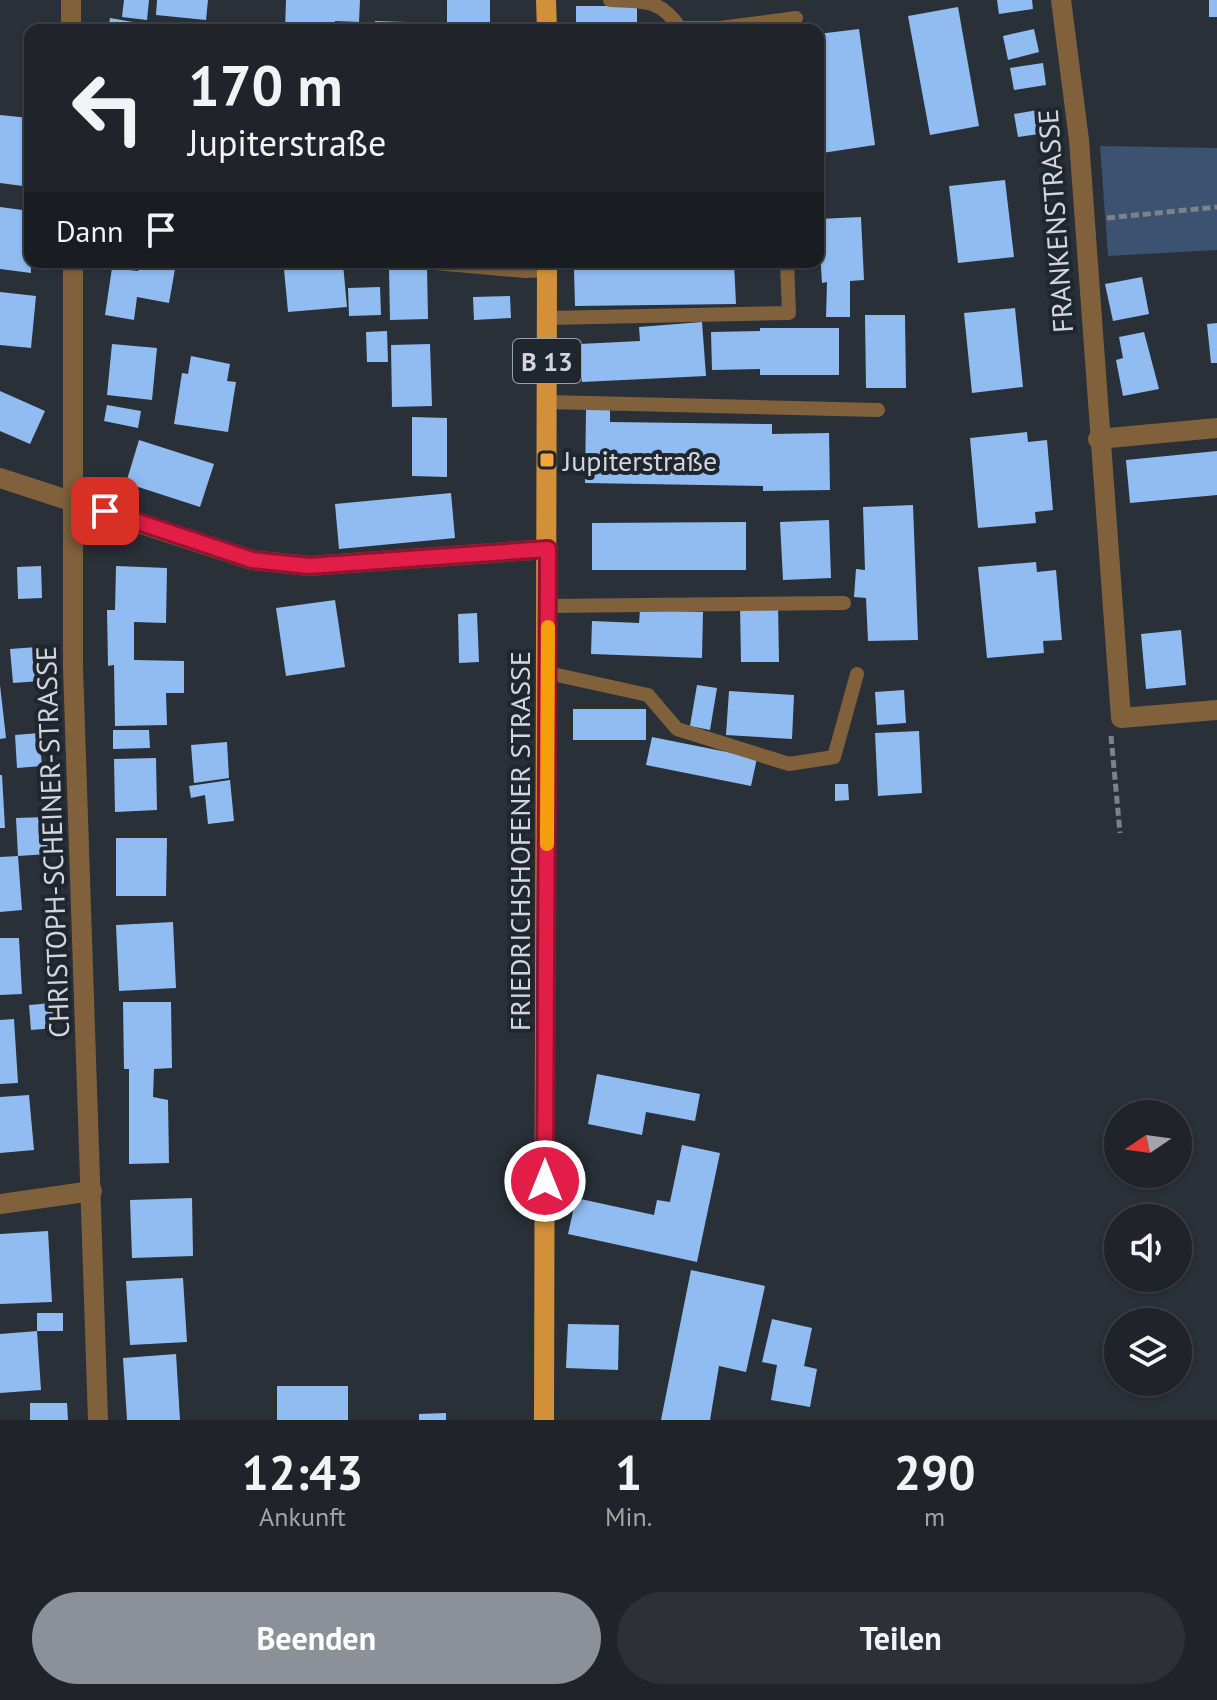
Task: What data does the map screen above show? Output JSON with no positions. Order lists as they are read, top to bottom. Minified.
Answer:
{"streets":{"main road":["B 13","FRIEDRICHSHOFENER STRASSE"],"street":["FRANKENSTRASSE","CHRISTOPH-SCHEINER-STRASSE"]},"places":{"transit":["Jupiterstraße"]},"north":"left","page":{"turn":["170 m","Jupiterstraße"],"then":"Dann","eta":["12:43","Ankunft","1","Min.","290","m"],"buttons":["Beenden","Teilen"]}}
